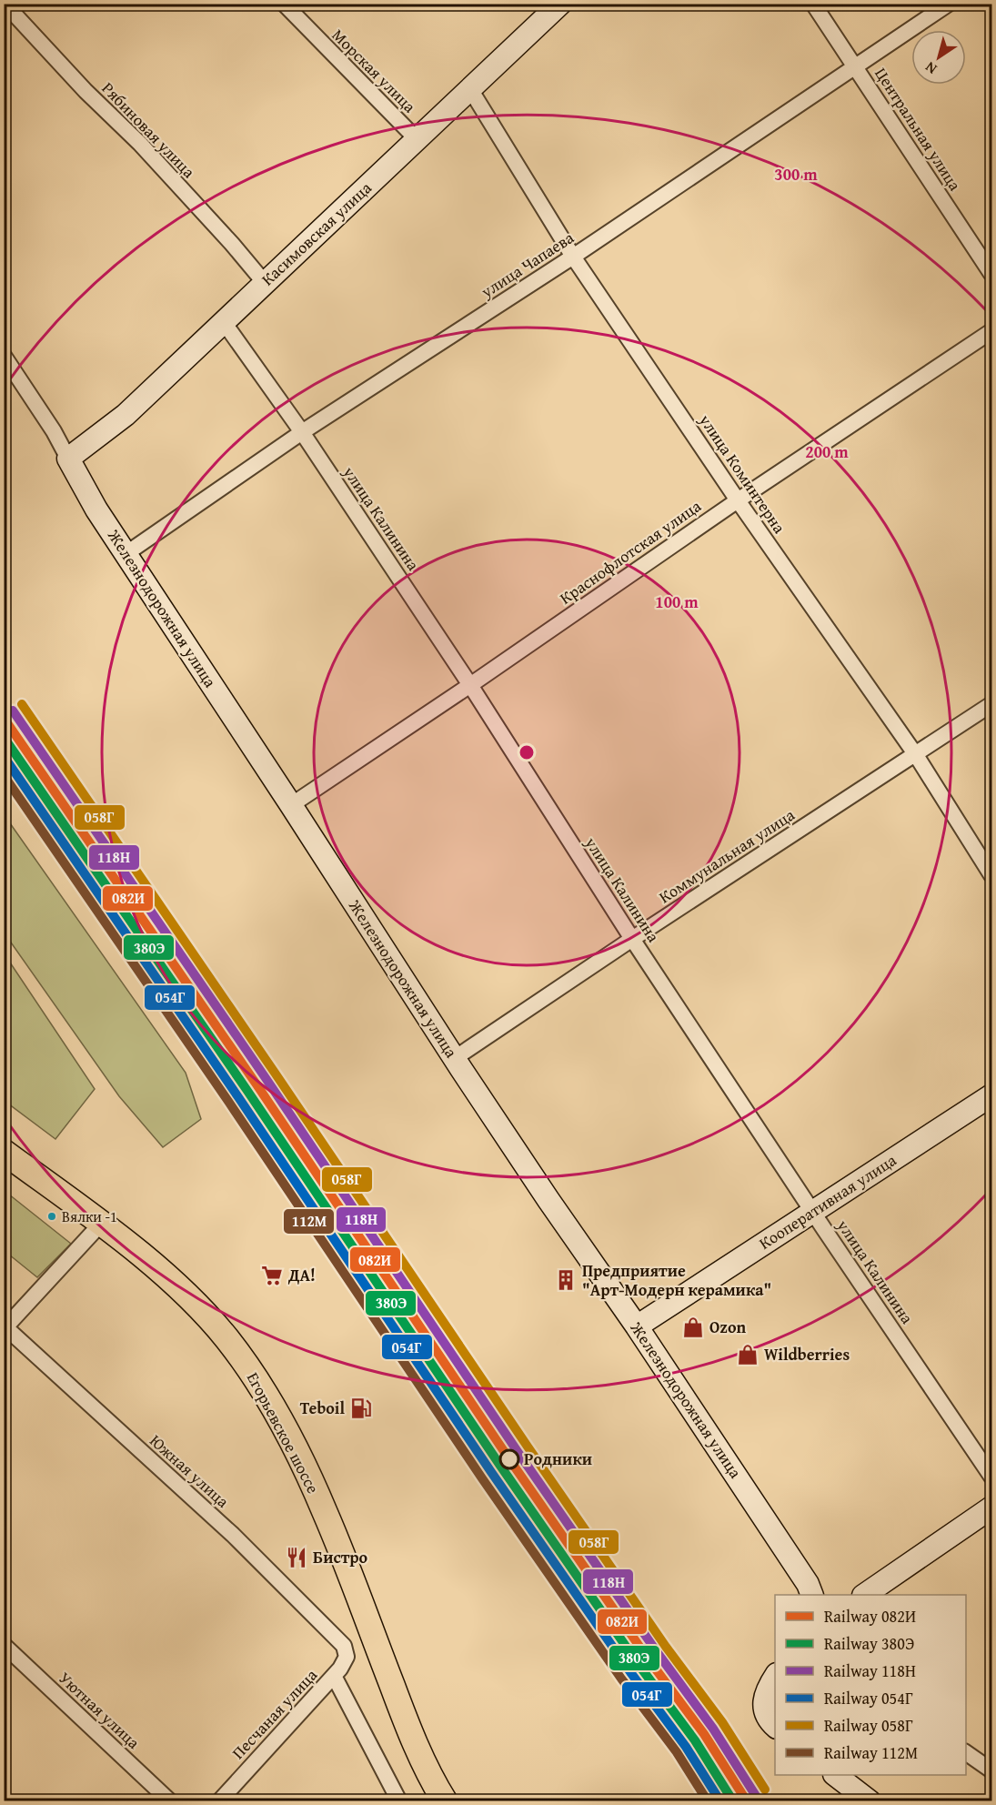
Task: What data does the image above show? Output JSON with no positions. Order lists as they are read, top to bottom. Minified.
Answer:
{"streets":{"main road":["Касимовская улица","Железнодорожная улица","Кооперативная улица","Егорьевское шоссе"],"street":["Морская улица","Центральная улица","Рябиновая улица","улица Чапаева","улица Коминтерна","улица Калинина","Краснофлотская улица","Коммунальная улица","Южная улица","Уютная улица","Песчаная улица"]},"crossings":[["Морская улица","Касимовская улица"],["Центральная улица","улица Чапаева"],["Рябиновая улица","Касимовская улица"],["Касимовская улица","улица Коминтерна"],["Касимовская улица","улица Калинина"],["Касимовская улица","Железнодорожная улица"],["улица Чапаева","улица Коминтерна"],["улица Чапаева","улица Калинина"],["улица Чапаева","Железнодорожная улица"],["улица Коминтерна","Краснофлотская улица"],["улица Коминтерна","Коммунальная улица"],["улица Калинина","Краснофлотская улица"],["улица Калинина","Коммунальная улица"],["улица Калинина","Кооперативная улица"],["Краснофлотская улица","Железнодорожная улица"],["Железнодорожная улица","Коммунальная улица"],["Железнодорожная улица","Кооперативная улица"],["Южная улица","Песчаная улица"]],"places":{"other":["Вялки -1","Родники"],"supermarket":["ДА!"],"building":["Предприятие \"Арт-Модерн керамика\""],"shop":["Ozon","Wildberries"],"fuel station":["Teboil"],"restaurant":["Бистро"]},"lines":["rail line 058Г","rail line 118Н","rail line 082И","rail line 380Э","rail line 054Г","rail line 112М"],"legend":["Railway 082И","Railway 380Э","Railway 118Н","Railway 054Г","Railway 058Г","Railway 112М"],"north":"bottom left","rings":["300 m","200 m","100 m"]}
